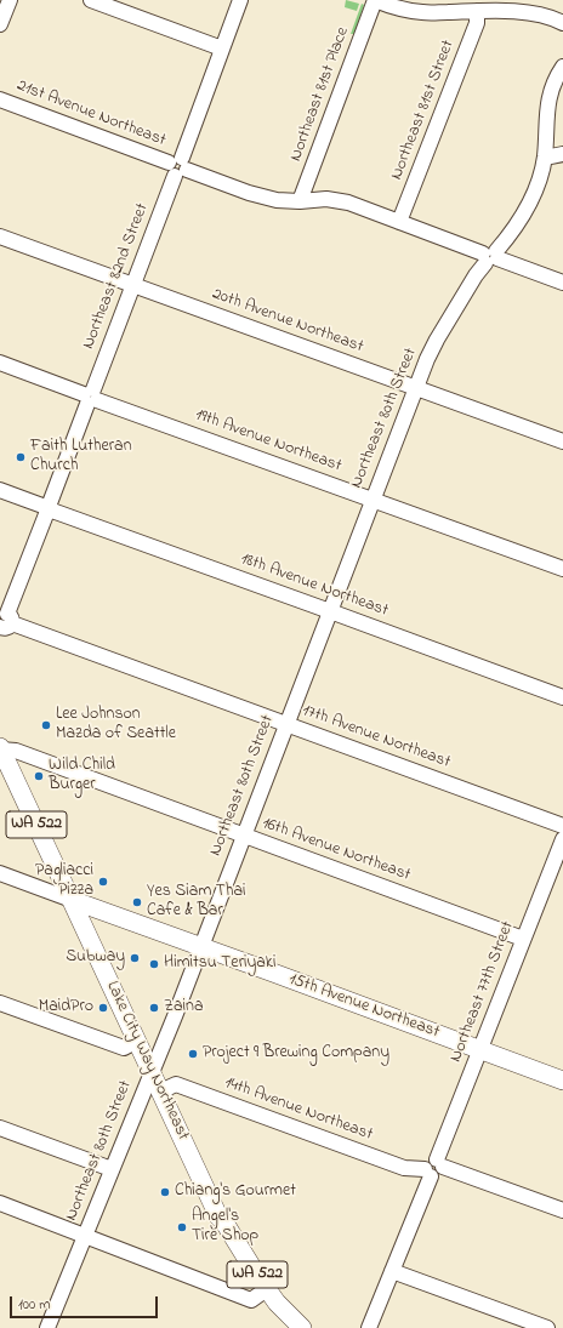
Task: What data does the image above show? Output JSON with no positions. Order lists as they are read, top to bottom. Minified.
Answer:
{"streets":{"main road":["WA 522","15th Avenue Northeast","Lake City Way Northeast"],"street":["Northeast 81st Place","Northeast 81st Street","21st Avenue Northeast","Northeast 82nd Street","20th Avenue Northeast","Northeast 80th Street","19th Avenue Northeast","18th Avenue Northeast","17th Avenue Northeast","16th Avenue Northeast","Northeast 77th Street","14th Avenue Northeast"]},"crossings":[["Northeast 81st Place","21st Avenue Northeast"],["Northeast 81st Street","21st Avenue Northeast"],["21st Avenue Northeast","Northeast 82nd Street"],["21st Avenue Northeast","Northeast 80th Street"],["Northeast 82nd Street","20th Avenue Northeast"],["Northeast 82nd Street","19th Avenue Northeast"],["Northeast 82nd Street","18th Avenue Northeast"],["Northeast 82nd Street","17th Avenue Northeast"],["20th Avenue Northeast","Northeast 80th Street"],["Northeast 80th Street","19th Avenue Northeast"],["Northeast 80th Street","18th Avenue Northeast"],["Northeast 80th Street","17th Avenue Northeast"],["Northeast 80th Street","16th Avenue Northeast"],["Northeast 80th Street","15th Avenue Northeast"],["Northeast 80th Street","Lake City Way Northeast"],["16th Avenue Northeast","Northeast 77th Street"],["16th Avenue Northeast","Lake City Way Northeast"],["Northeast 77th Street","15th Avenue Northeast"],["15th Avenue Northeast","Lake City Way Northeast"],["Lake City Way Northeast","14th Avenue Northeast"]],"places":["Faith Lutheran Church","Lee Johnson Mazda of Seattle","Wild Child Burger","Pagliacci Pizza","Yes Siam Thai Cafe & Bar","Subway","Himitsu Teriyaki","MaidPro","Zaina","Project 9 Brewing Company","Chiang's Gourmet","Angel's Tire Shop"],"scale_bar":"100 m"}
